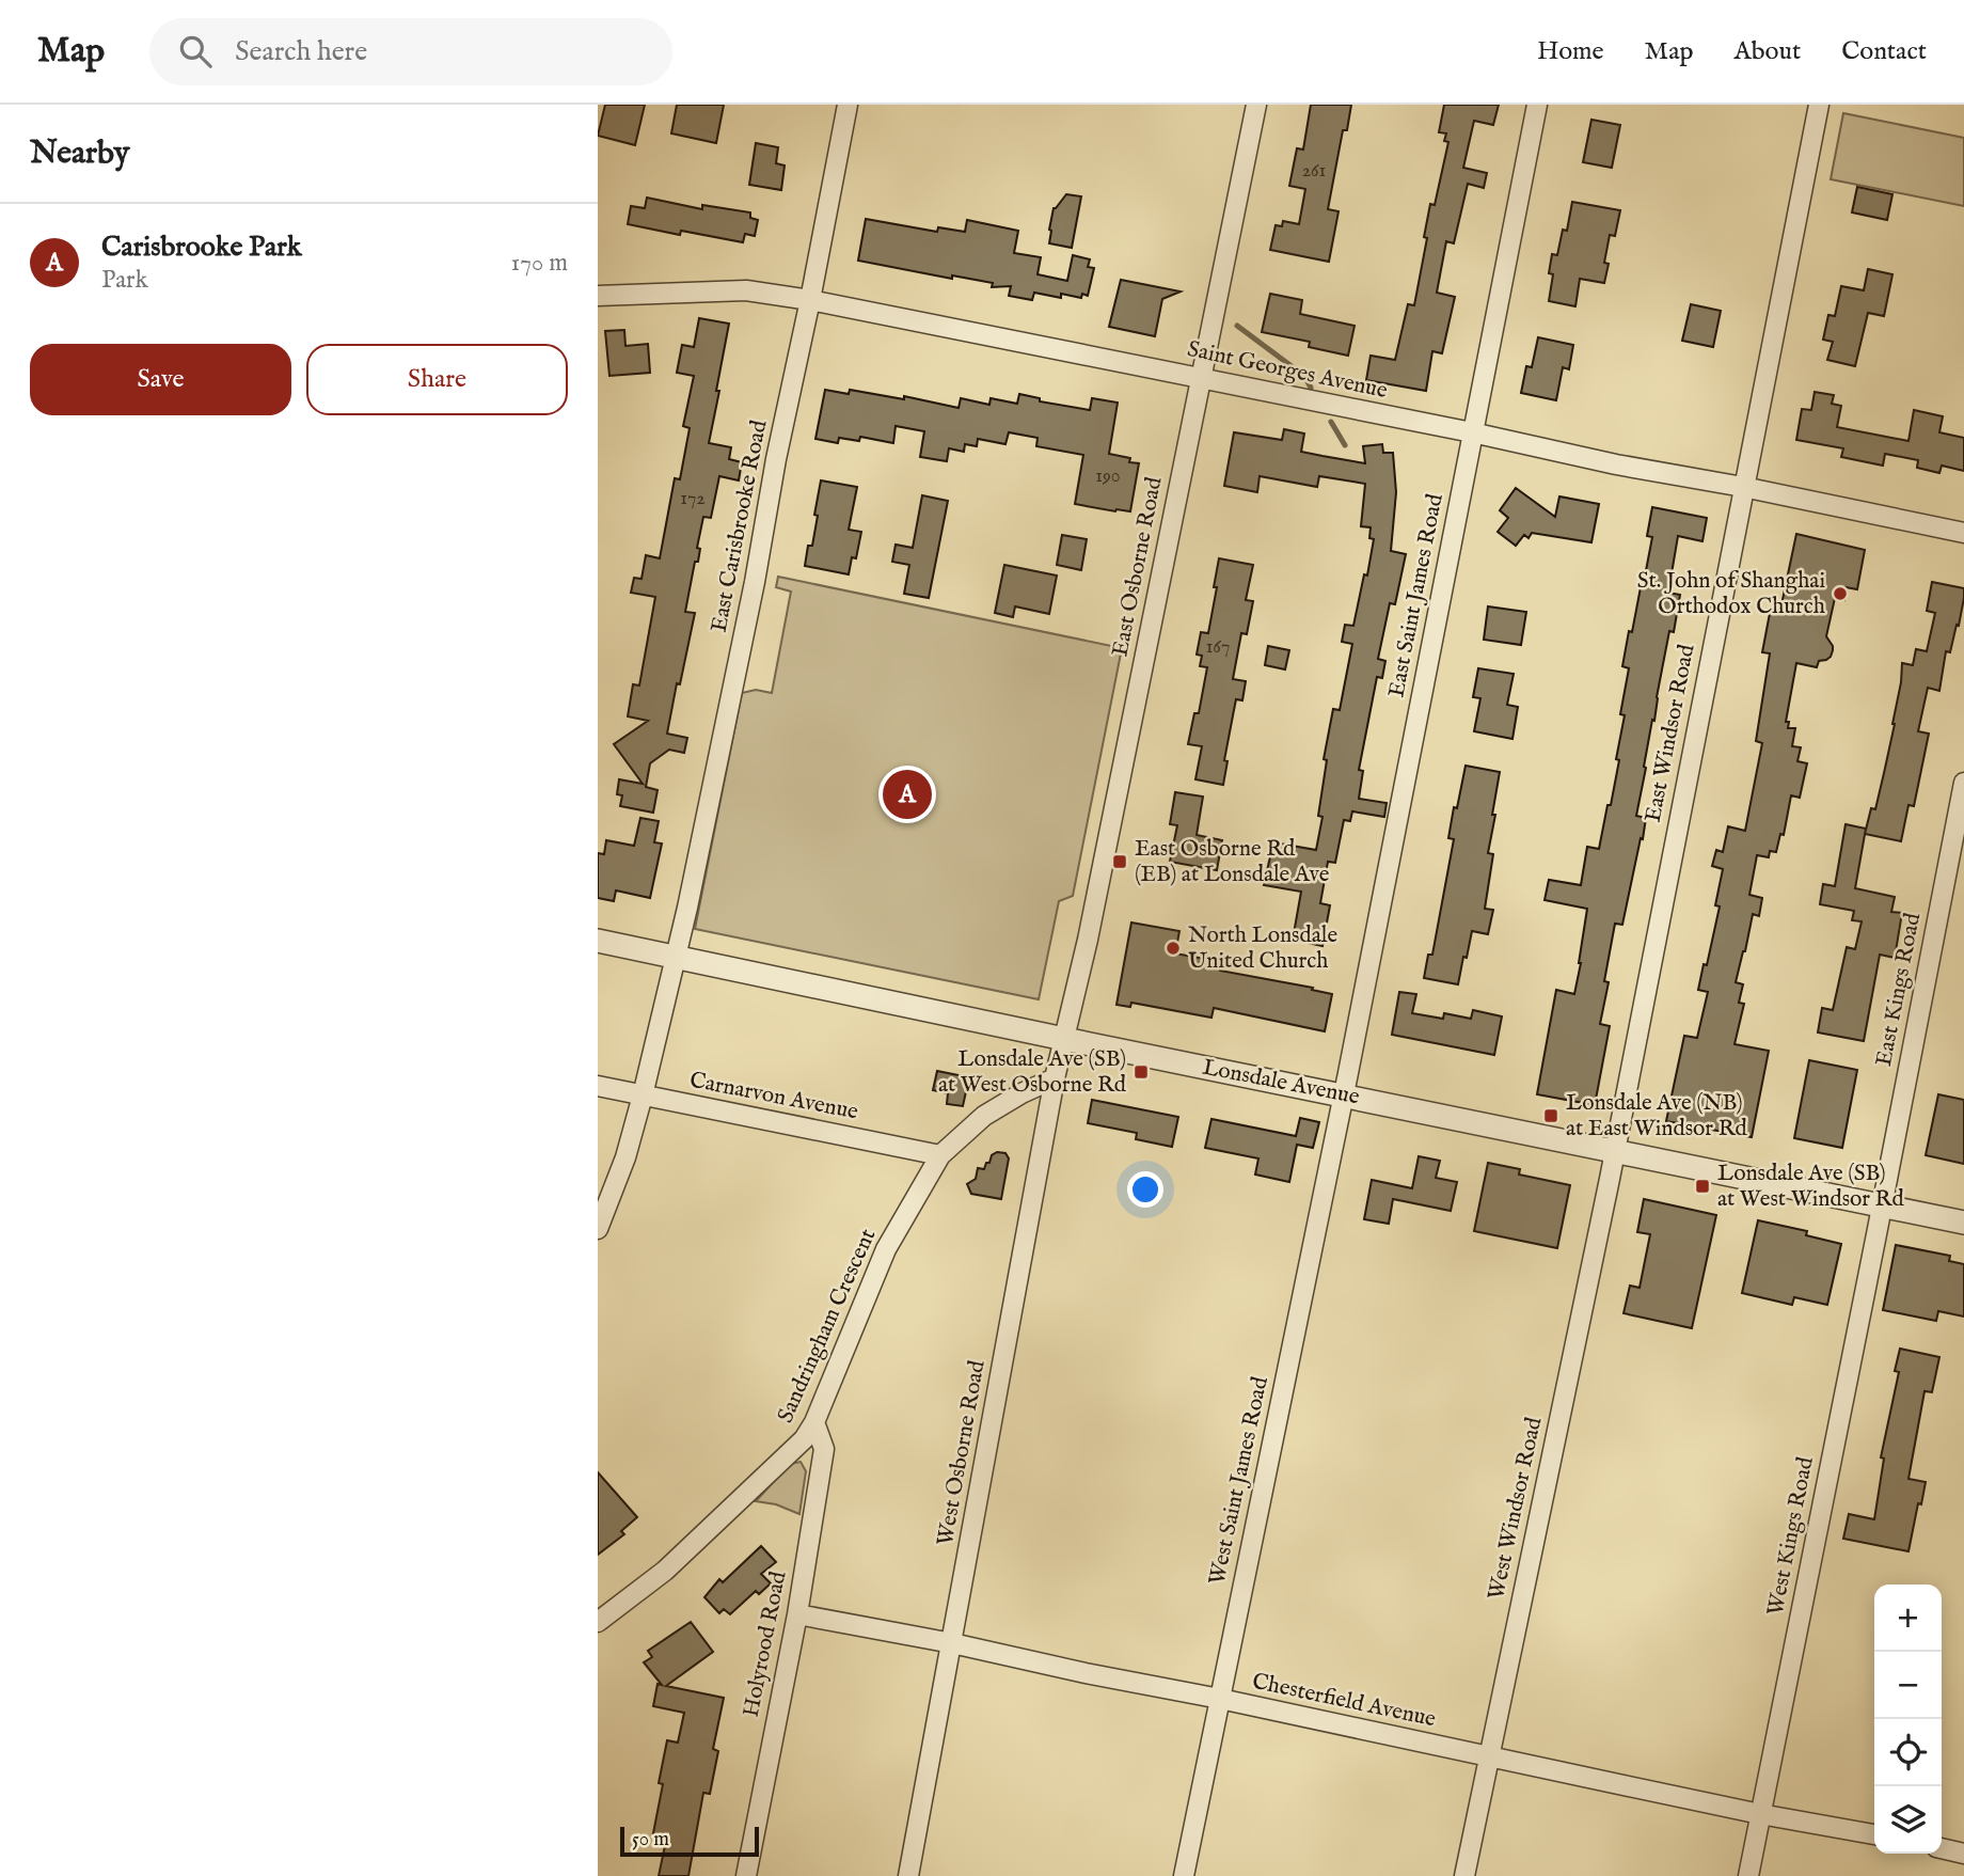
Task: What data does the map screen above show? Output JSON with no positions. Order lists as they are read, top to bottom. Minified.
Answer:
{"streets":{"street":["Saint Georges Avenue","East Carisbrooke Road","East Osborne Road","East Saint James Road","East Windsor Road","East Kings Road","Lonsdale Avenue","Carnarvon Avenue","Sandringham Crescent","West Osborne Road","West Saint James Road","West Windsor Road","West Kings Road","Holyrood Road","Chesterfield Avenue"]},"crossings":[["Saint Georges Avenue","East Carisbrooke Road"],["Saint Georges Avenue","East Osborne Road"],["Saint Georges Avenue","East Saint James Road"],["Saint Georges Avenue","East Windsor Road"],["East Carisbrooke Road","Lonsdale Avenue"],["East Carisbrooke Road","Carnarvon Avenue"],["East Osborne Road","Lonsdale Avenue"],["East Osborne Road","West Osborne Road"],["East Saint James Road","Lonsdale Avenue"],["East Saint James Road","West Saint James Road"],["East Windsor Road","Lonsdale Avenue"],["East Windsor Road","West Windsor Road"],["East Kings Road","Lonsdale Avenue"],["East Kings Road","West Kings Road"],["Lonsdale Avenue","West Osborne Road"],["Lonsdale Avenue","West Saint James Road"],["Lonsdale Avenue","West Windsor Road"],["Lonsdale Avenue","West Kings Road"],["Carnarvon Avenue","Sandringham Crescent"],["Sandringham Crescent","West Osborne Road"],["Sandringham Crescent","Holyrood Road"],["West Osborne Road","Chesterfield Avenue"],["West Saint James Road","Chesterfield Avenue"],["West Windsor Road","Chesterfield Avenue"],["West Kings Road","Chesterfield Avenue"],["Holyrood Road","Chesterfield Avenue"]],"places":{"other":["St. John of Shanghai Orthodox Church","North Lonsdale United Church"],"transit":["East Osborne Rd (EB) at Lonsdale Ave","Lonsdale Ave (SB) at West Osborne Rd","Lonsdale Ave (NB) at East Windsor Rd","Lonsdale Ave (SB) at West Windsor Rd"]},"house_numbers":["261","190","172","167"],"scale_bar":"50 m","page":{"header":"Map","search":"Search here","nav":["Home","Map","About","Contact"],"heading":"Nearby","list":[{"mark":"A","name":"Carisbrooke Park","note":"Park","value":"170 m"}],"buttons":["Save","Share"],"pins":"A","map_buttons":["+","−"],"scale":"50 m"}}
